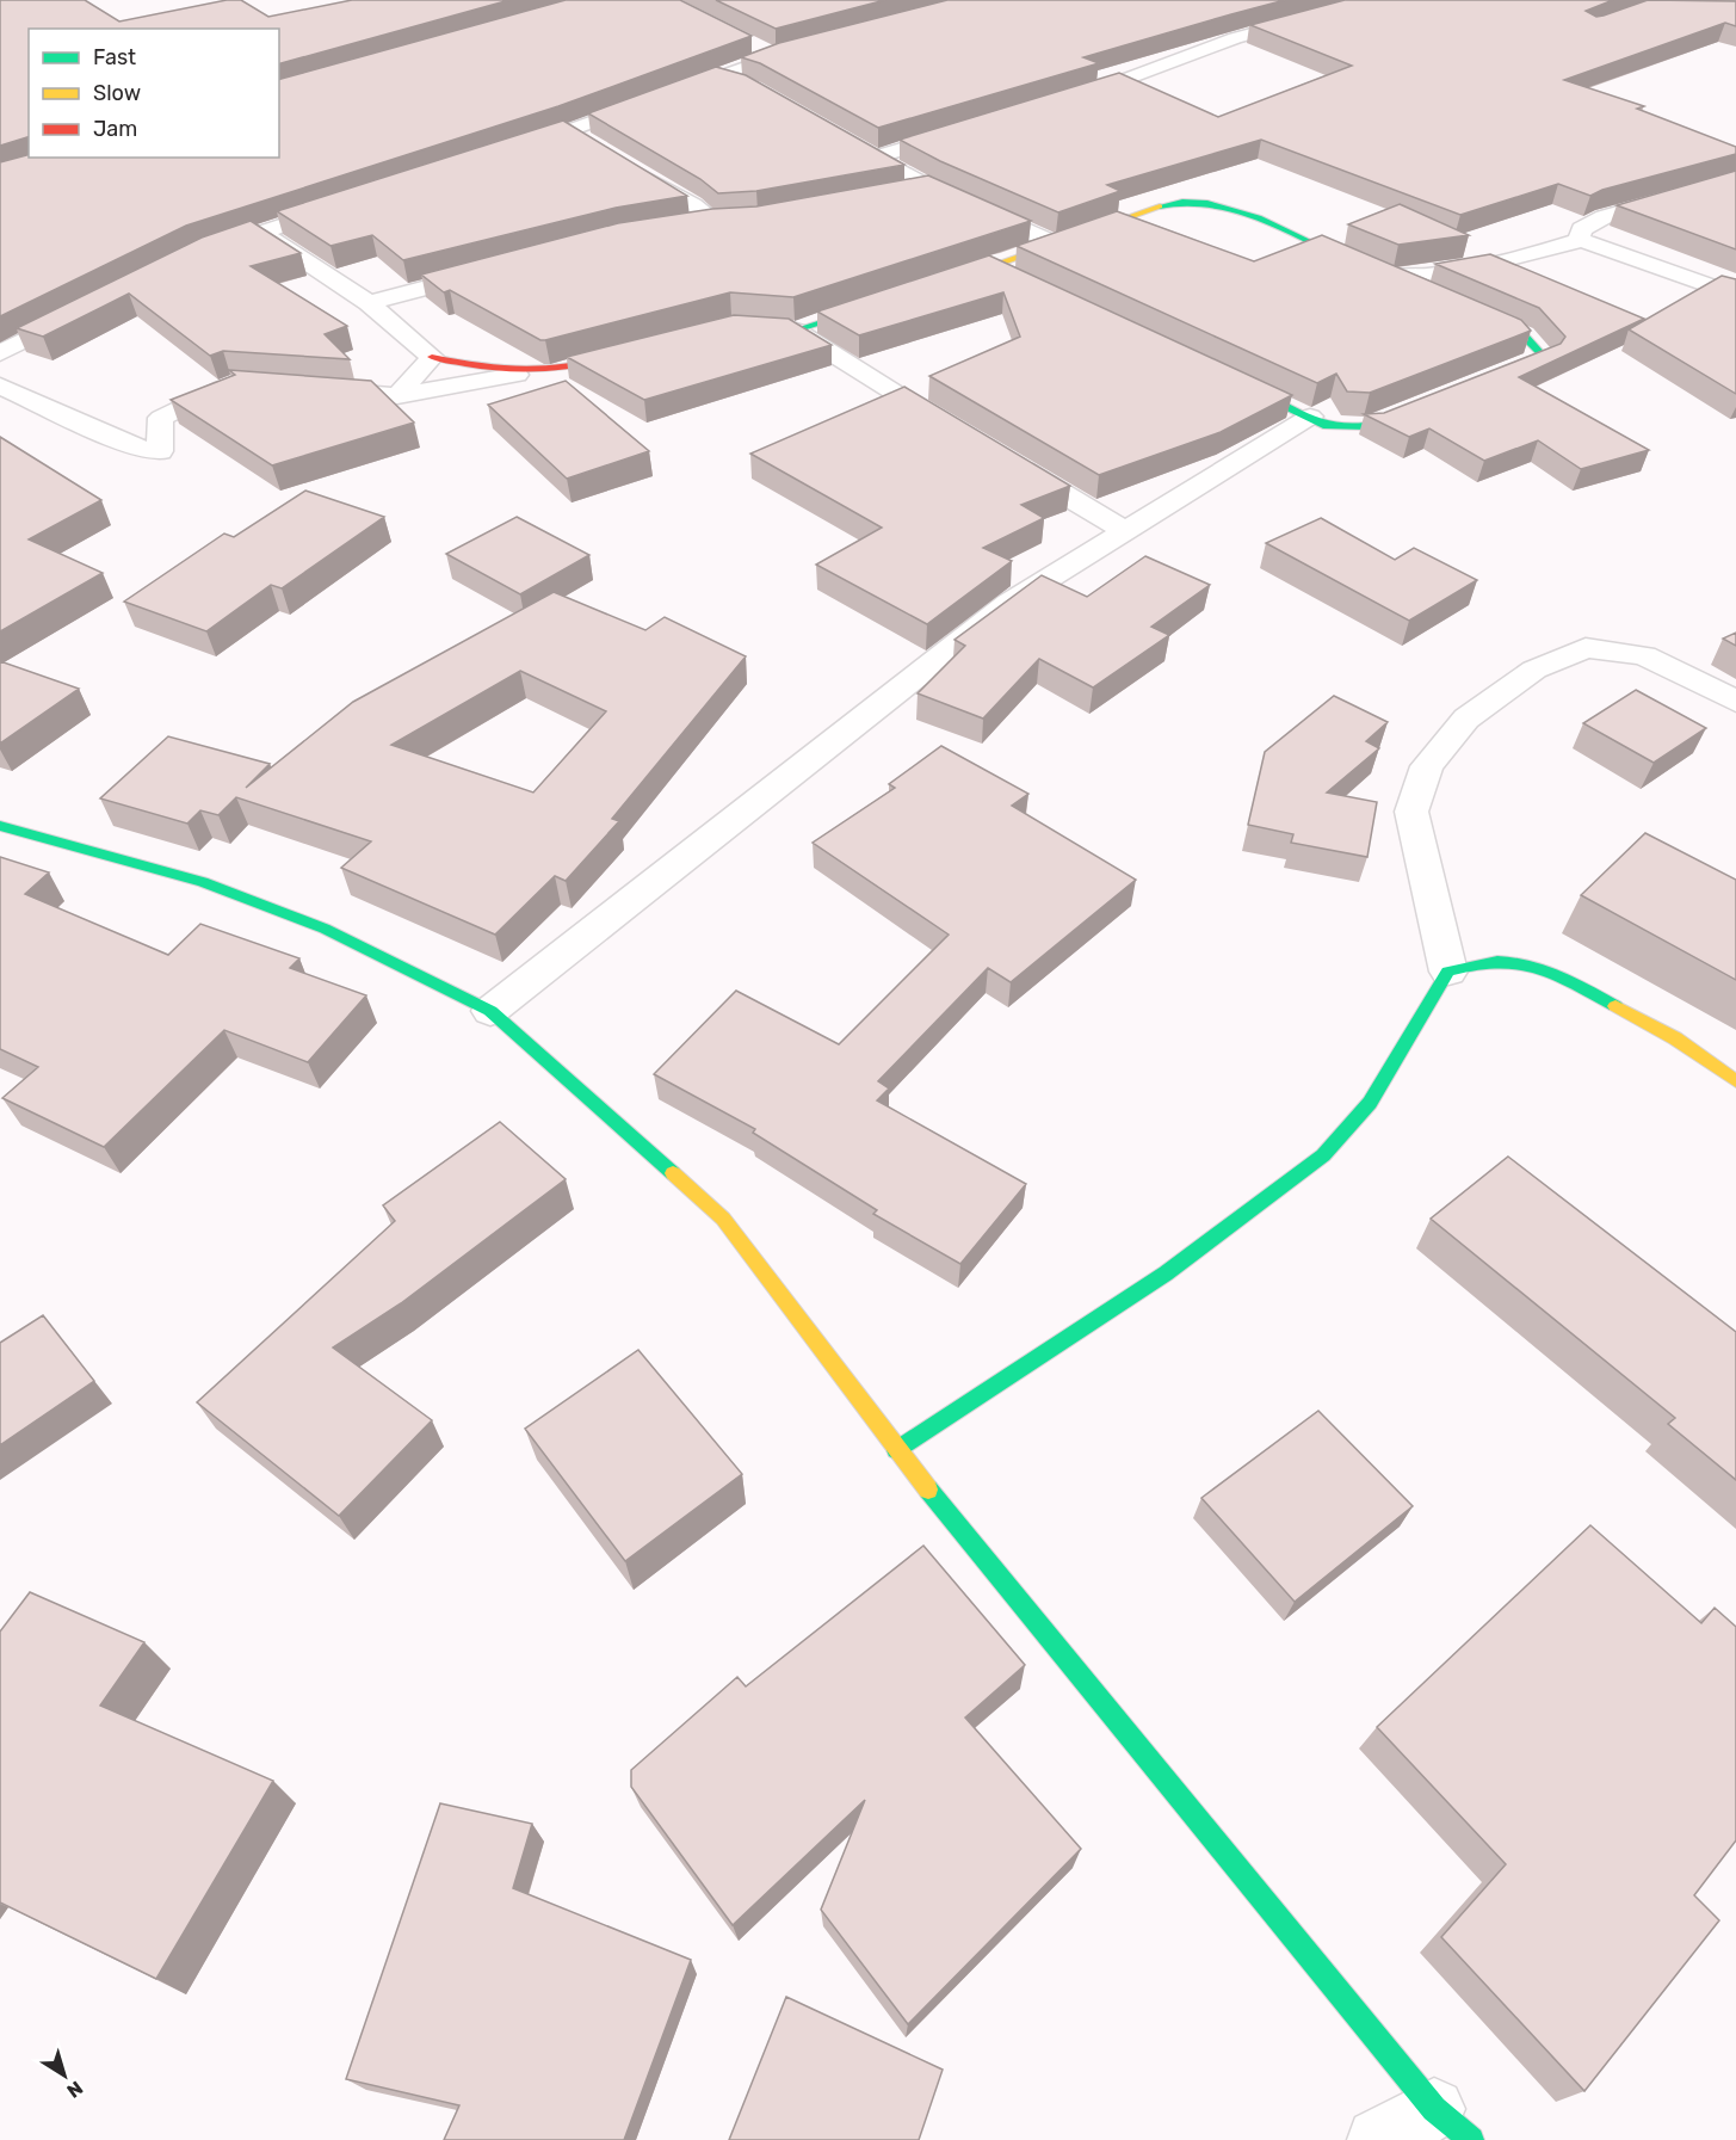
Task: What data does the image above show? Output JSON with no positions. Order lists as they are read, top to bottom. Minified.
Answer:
{"legend":["Fast","Slow","Jam"],"north":"bottom right"}
